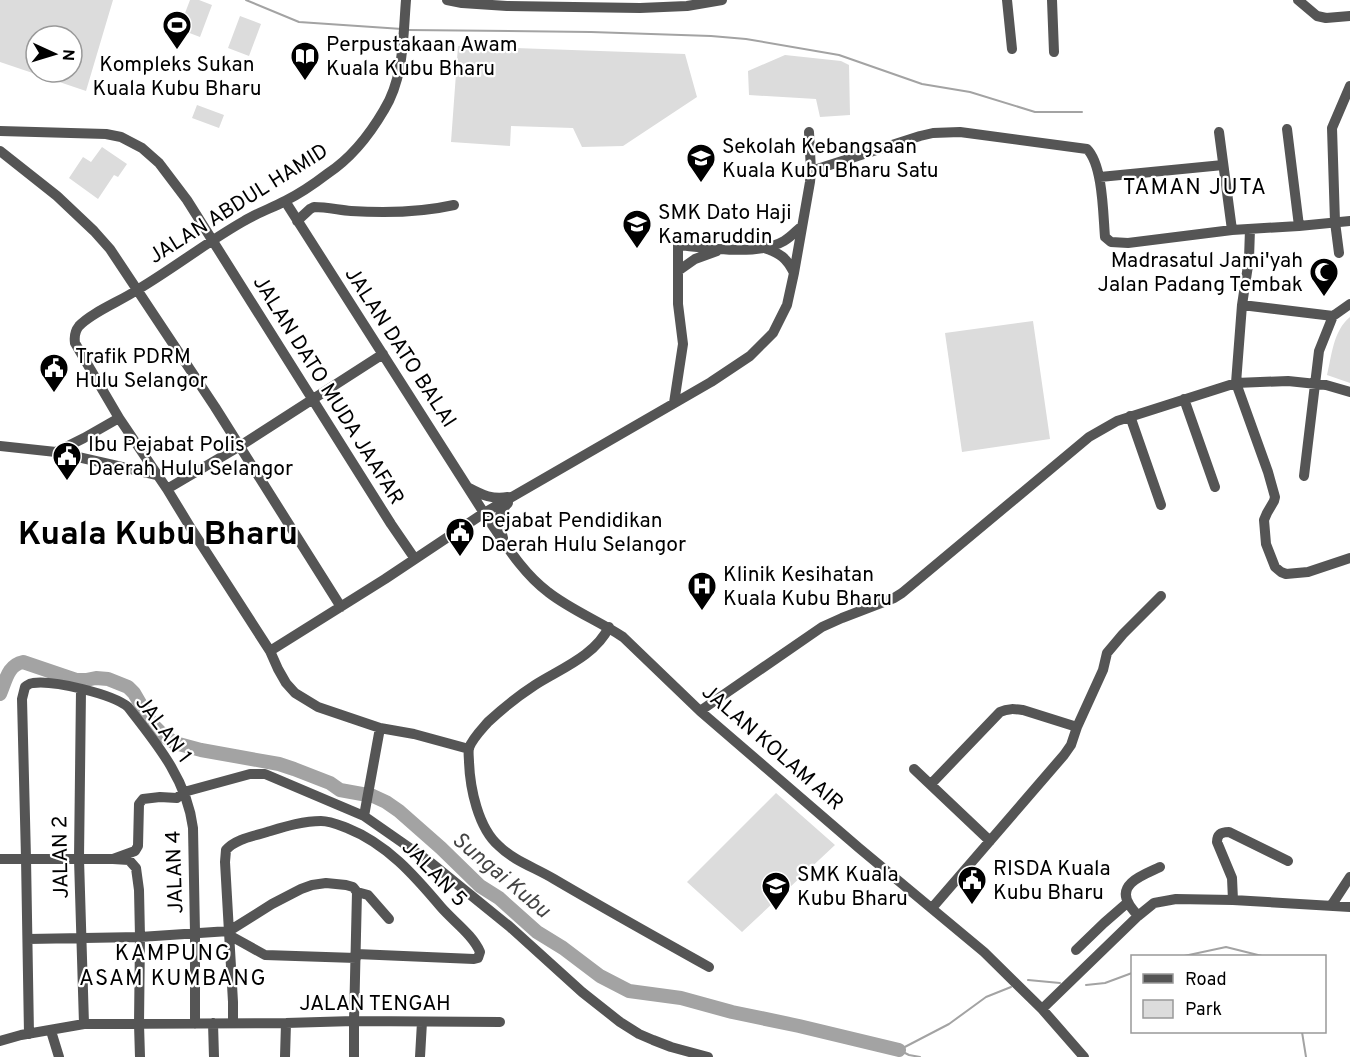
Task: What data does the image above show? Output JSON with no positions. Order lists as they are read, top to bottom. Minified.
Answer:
{"streets":{"street":["JALAN ABDUL HAMID","JALAN DATO BALAI","JALAN DATO MUDA JAAFAR","JALAN 1","JALAN KOLAM AIR","JALAN 2","JALAN 4","JALAN 5","JALAN TENGAH"]},"crossings":[["JALAN ABDUL HAMID","JALAN DATO BALAI"],["JALAN ABDUL HAMID","JALAN DATO MUDA JAAFAR"],["JALAN DATO BALAI","JALAN KOLAM AIR"],["JALAN 1","JALAN 2"],["JALAN 1","JALAN 4"],["JALAN 1","JALAN TENGAH"],["JALAN 2","JALAN TENGAH"],["JALAN 4","JALAN TENGAH"],["JALAN 5","JALAN TENGAH"]],"districts":["TAMAN JUTA","Kuala Kubu Bharu","KAMPUNG ASAM KUMBANG"],"water":["Sungai Kubu"],"places":{"sports":["Kompleks Sukan Kuala Kubu Bharu"],"library":["Perpustakaan Awam Kuala Kubu Bharu"],"school or university":["Sekolah Kebangsaan Kuala Kubu Bharu Satu","SMK Dato Haji Kamaruddin","SMK Kuala Kubu Bharu"],"mosque":["Madrasatul Jami'yah Jalan Padang Tembak"],"public building":["Trafik PDRM Hulu Selangor","Ibu Pejabat Polis Daerah Hulu Selangor","Pejabat Pendidikan Daerah Hulu Selangor","RISDA Kuala Kubu Bharu"],"hospital":["Klinik Kesihatan Kuala Kubu Bharu"]},"legend":["Road","Park"],"north":"right"}
